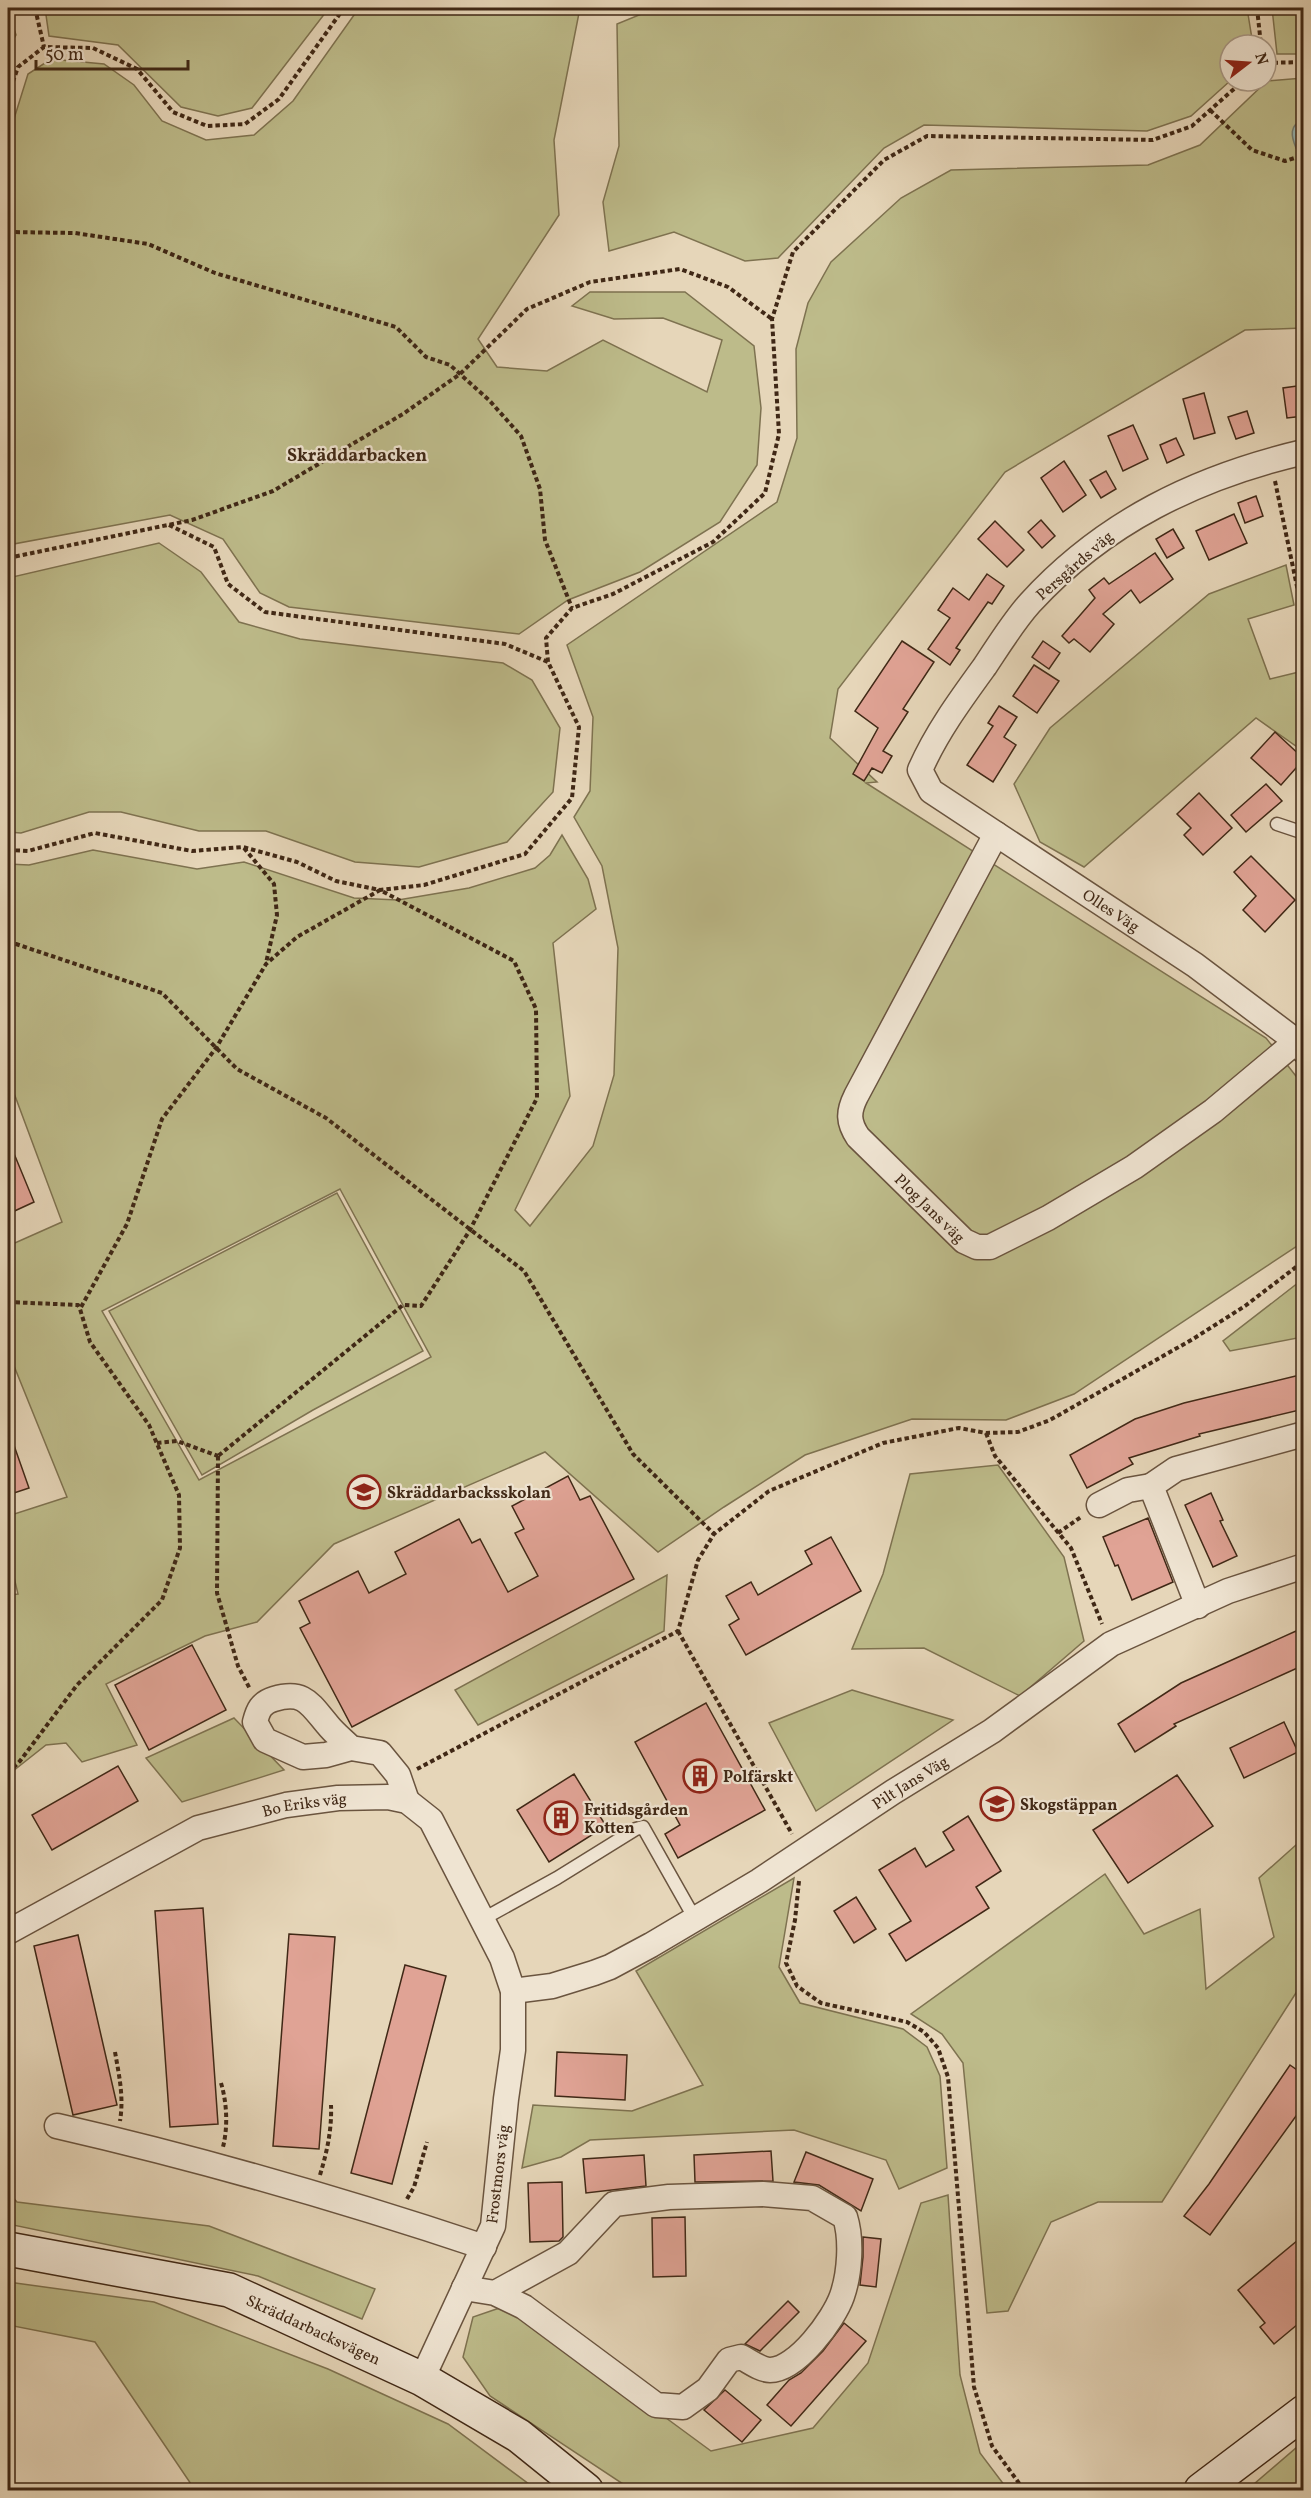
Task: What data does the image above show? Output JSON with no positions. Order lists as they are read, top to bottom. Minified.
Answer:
{"streets":{"street":["Persgårds väg","Olles Väg","Plog Jans väg","Pilt Jans Väg","Bo Eriks väg","Frostmors väg","Skräddarbacksvägen"]},"crossings":[["Persgårds väg","Olles Väg"],["Olles Väg","Plog Jans väg"],["Pilt Jans Väg","Frostmors väg"],["Frostmors väg","Skräddarbacksvägen"]],"districts":["Skräddarbacken"],"places":{"school or university":["Skräddarbacksskolan","Skogstäppan"],"building":["Polfärskt","Fritidsgården Kotten"]},"scale_bar":"50 m","north":"right"}
